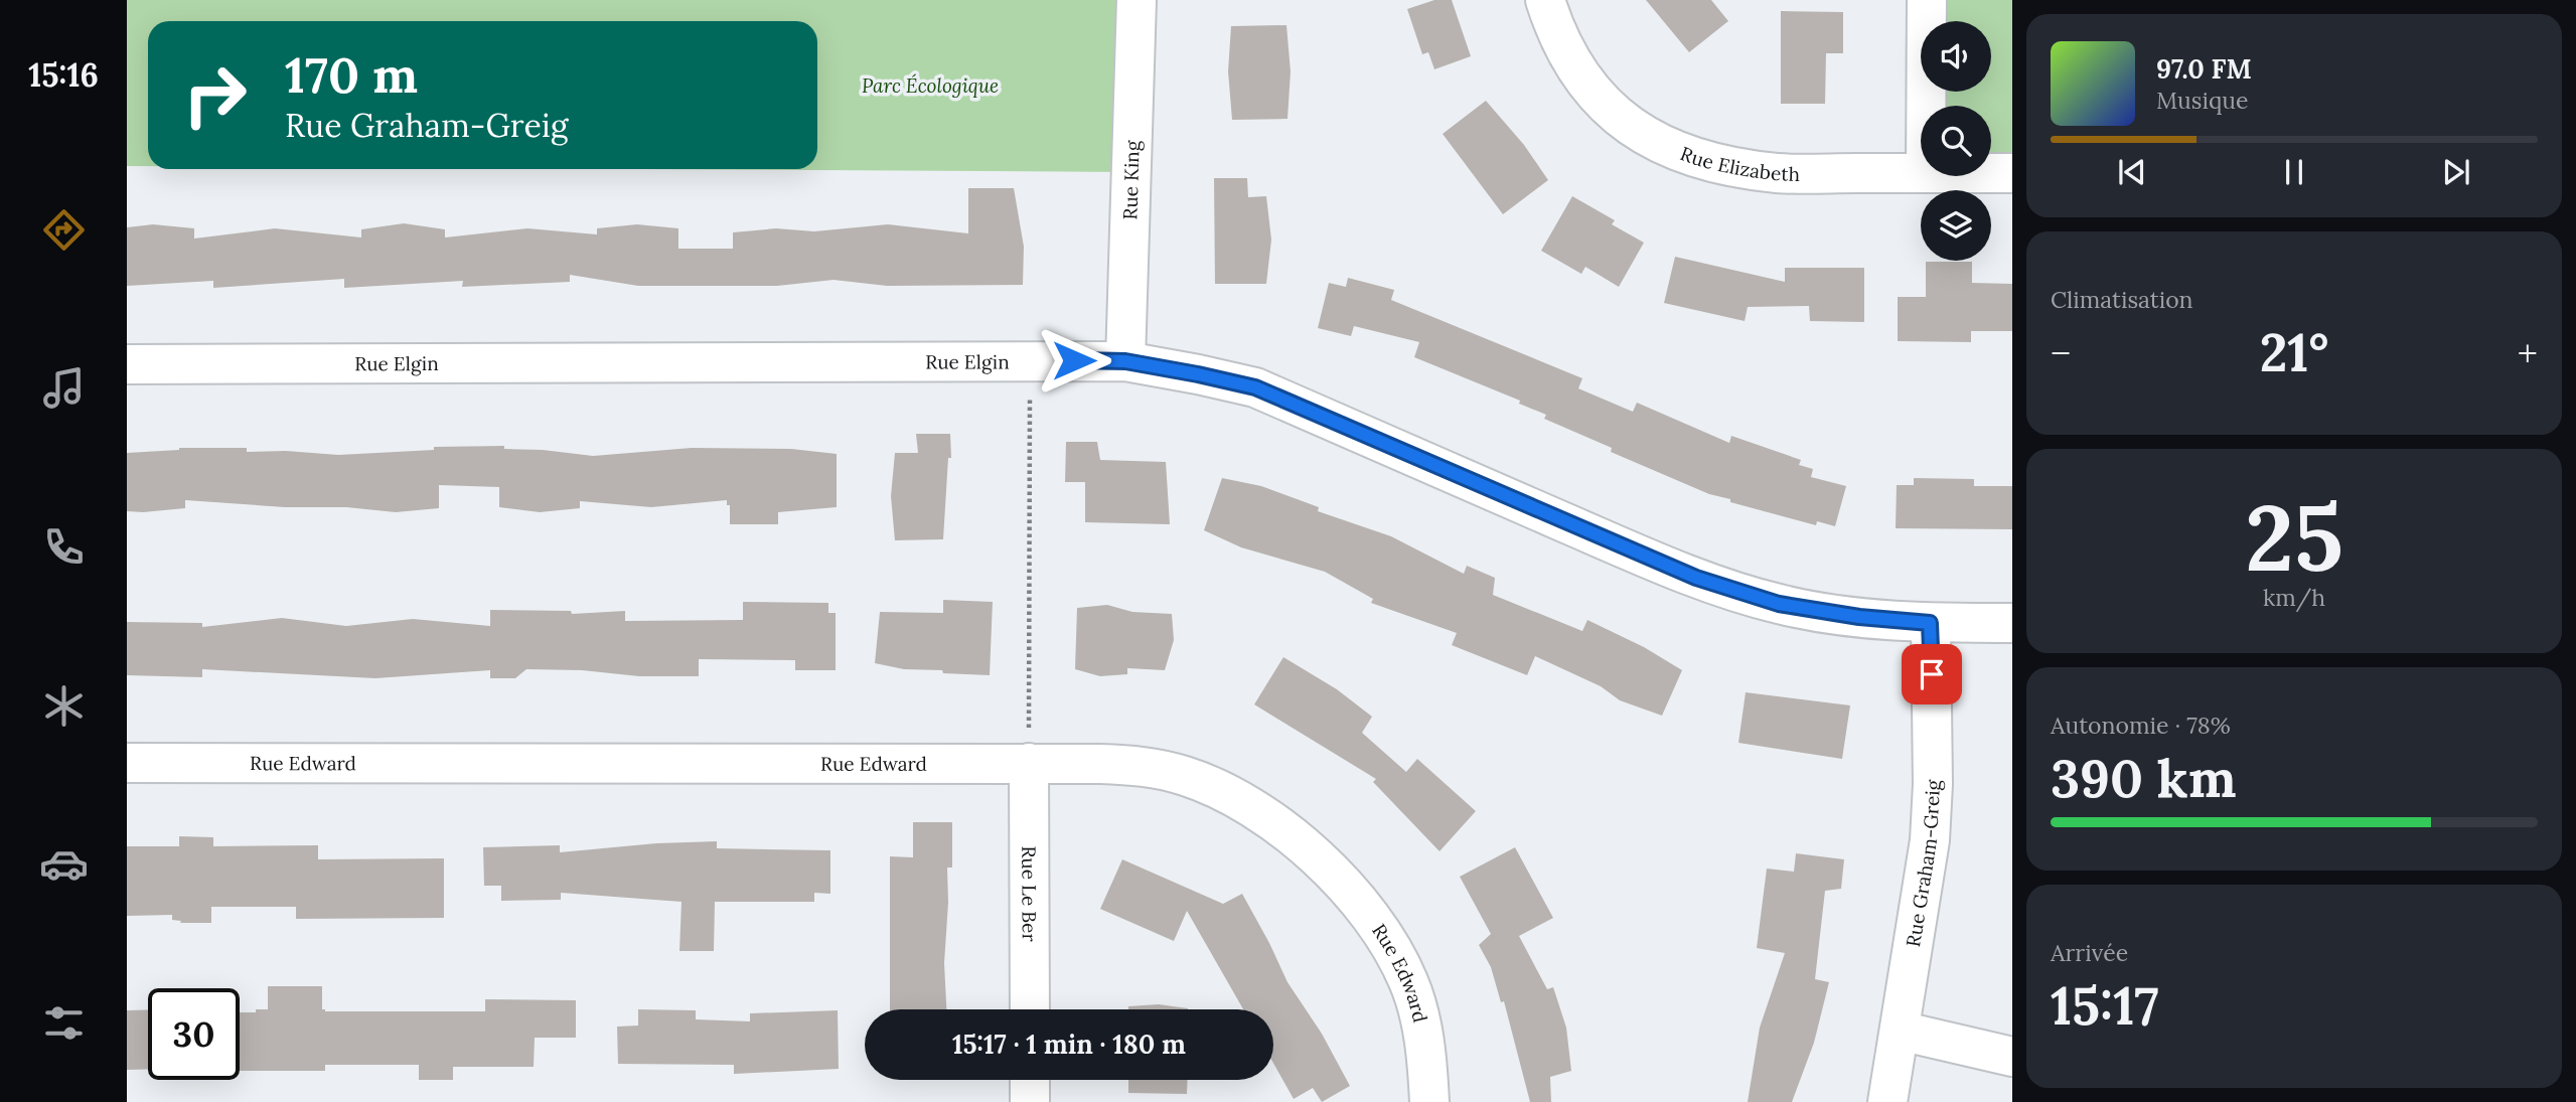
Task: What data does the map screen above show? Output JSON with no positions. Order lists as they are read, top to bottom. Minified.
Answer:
{"streets":{"street":["Rue Elizabeth","Rue King","Rue Elgin","Rue Edward","Rue Graham-Greig","Rue Le Ber"]},"crossings":[["Rue King","Rue Elgin"],["Rue Elgin","Rue Graham-Greig"],["Rue Edward","Rue Le Ber"]],"parks":["Parc Écologique"],"page":{"tabs":"15:16","turn":["170 m","Rue Graham-Greig"],"song":["97.0 FM","Musique"],"tile":["Climatisation",["25","km/h"],["Autonomie · 78%","390 km"],["Arrivée","15:17"]],"heat":["−","21°","+"],"limit":"30","trip":"15:17 · 1 min · 180 m"}}
